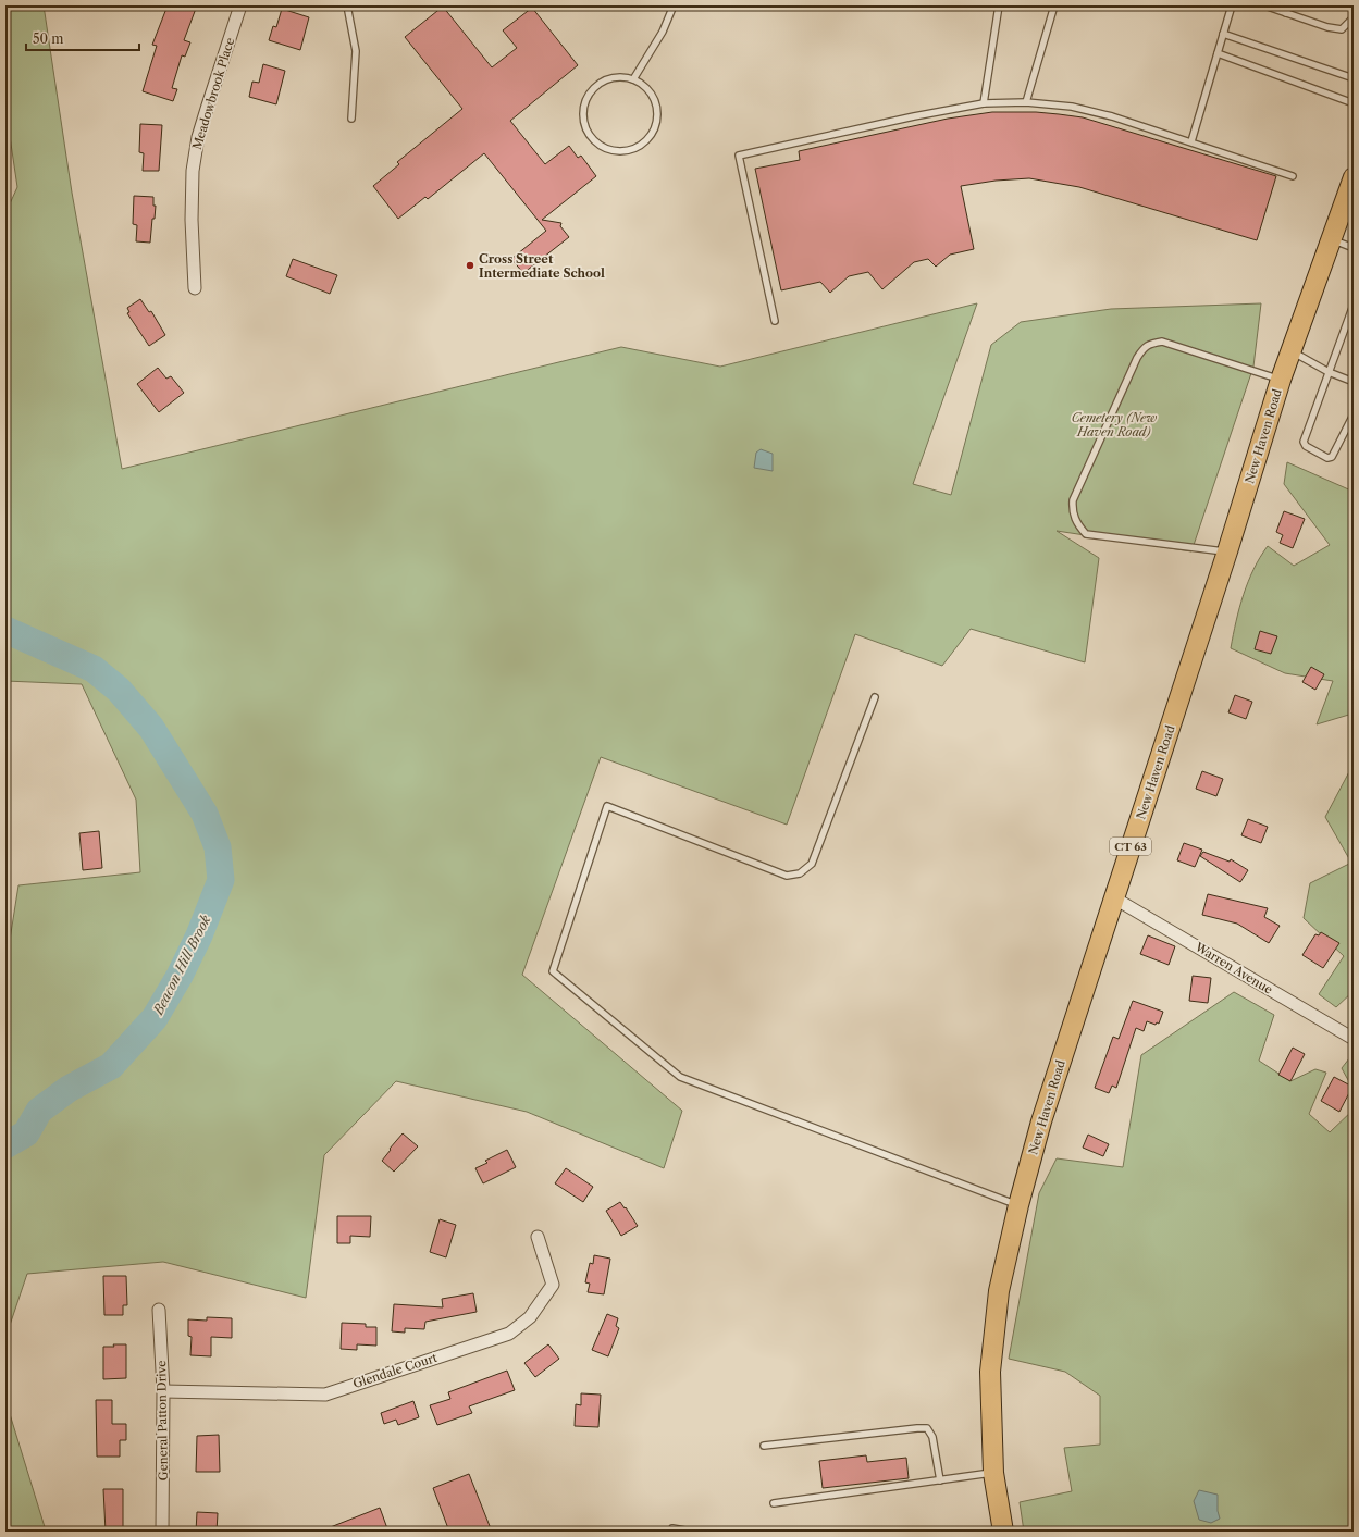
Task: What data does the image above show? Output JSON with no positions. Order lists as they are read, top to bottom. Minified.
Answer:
{"streets":{"main road":["New Haven Road","CT 63"],"street":["Meadowbrook Place","Warren Avenue","Glendale Court","General Patton Drive"]},"crossings":[["New Haven Road","Warren Avenue"],["Glendale Court","General Patton Drive"]],"water":["Beacon Hill Brook"],"parks":["Cemetery (New Haven Road)"],"places":["Cross Street Intermediate School"],"scale_bar":"50 m"}
